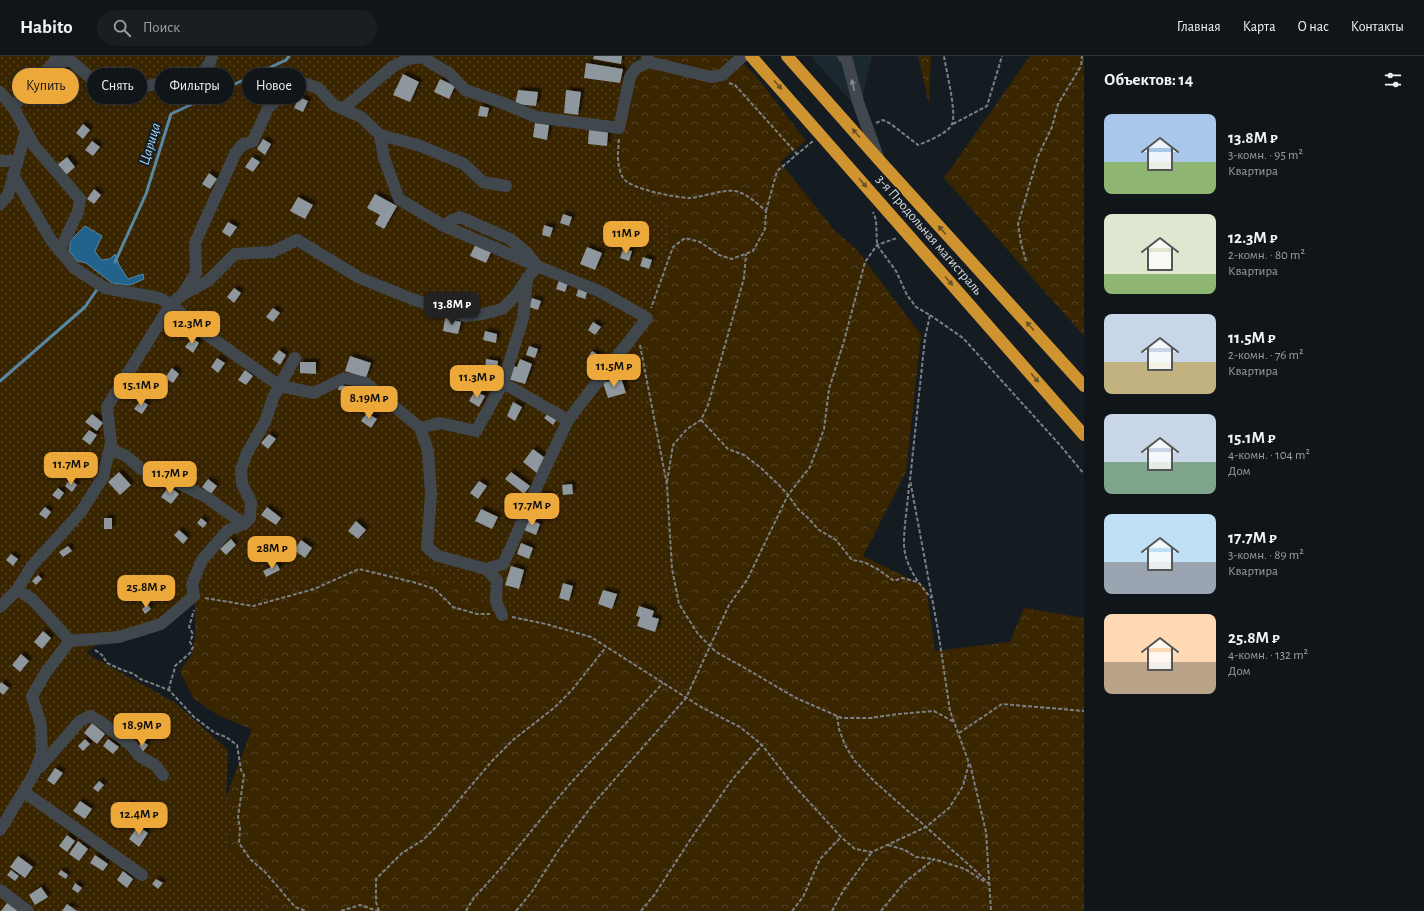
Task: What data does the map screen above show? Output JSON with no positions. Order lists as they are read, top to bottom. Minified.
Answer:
{"streets":{"highway":["3-я Продольная магистраль"]},"water":["Царица"],"page":{"header":"Habito","search":"Поиск","nav":["Главная","Карта","О нас","Контакты"],"heading":"Объектов: 14","chip":["Купить","Снять","Фильтры","Новое"],"list":[{"name":"13.8M ₽","note":"3-комн. · 95 m² · Квартира"},{"name":"12.3M ₽","note":"2-комн. · 80 m² · Квартира"},{"name":"11.5M ₽","note":"2-комн. · 76 m² · Квартира"},{"name":"15.1M ₽","note":"4-комн. · 104 m² · Дом"},{"name":"17.7M ₽","note":"3-комн. · 89 m² · Квартира"},{"name":"25.8M ₽","note":"4-комн. · 132 m² · Дом"}],"price":["11M ₽","13.8M ₽","12.3M ₽","11.5M ₽","11.3M ₽","15.1M ₽","8.19M ₽","11.7M ₽","11.7M ₽","17.7M ₽","28M ₽","25.8M ₽","18.9M ₽","12.4M ₽"]}}
